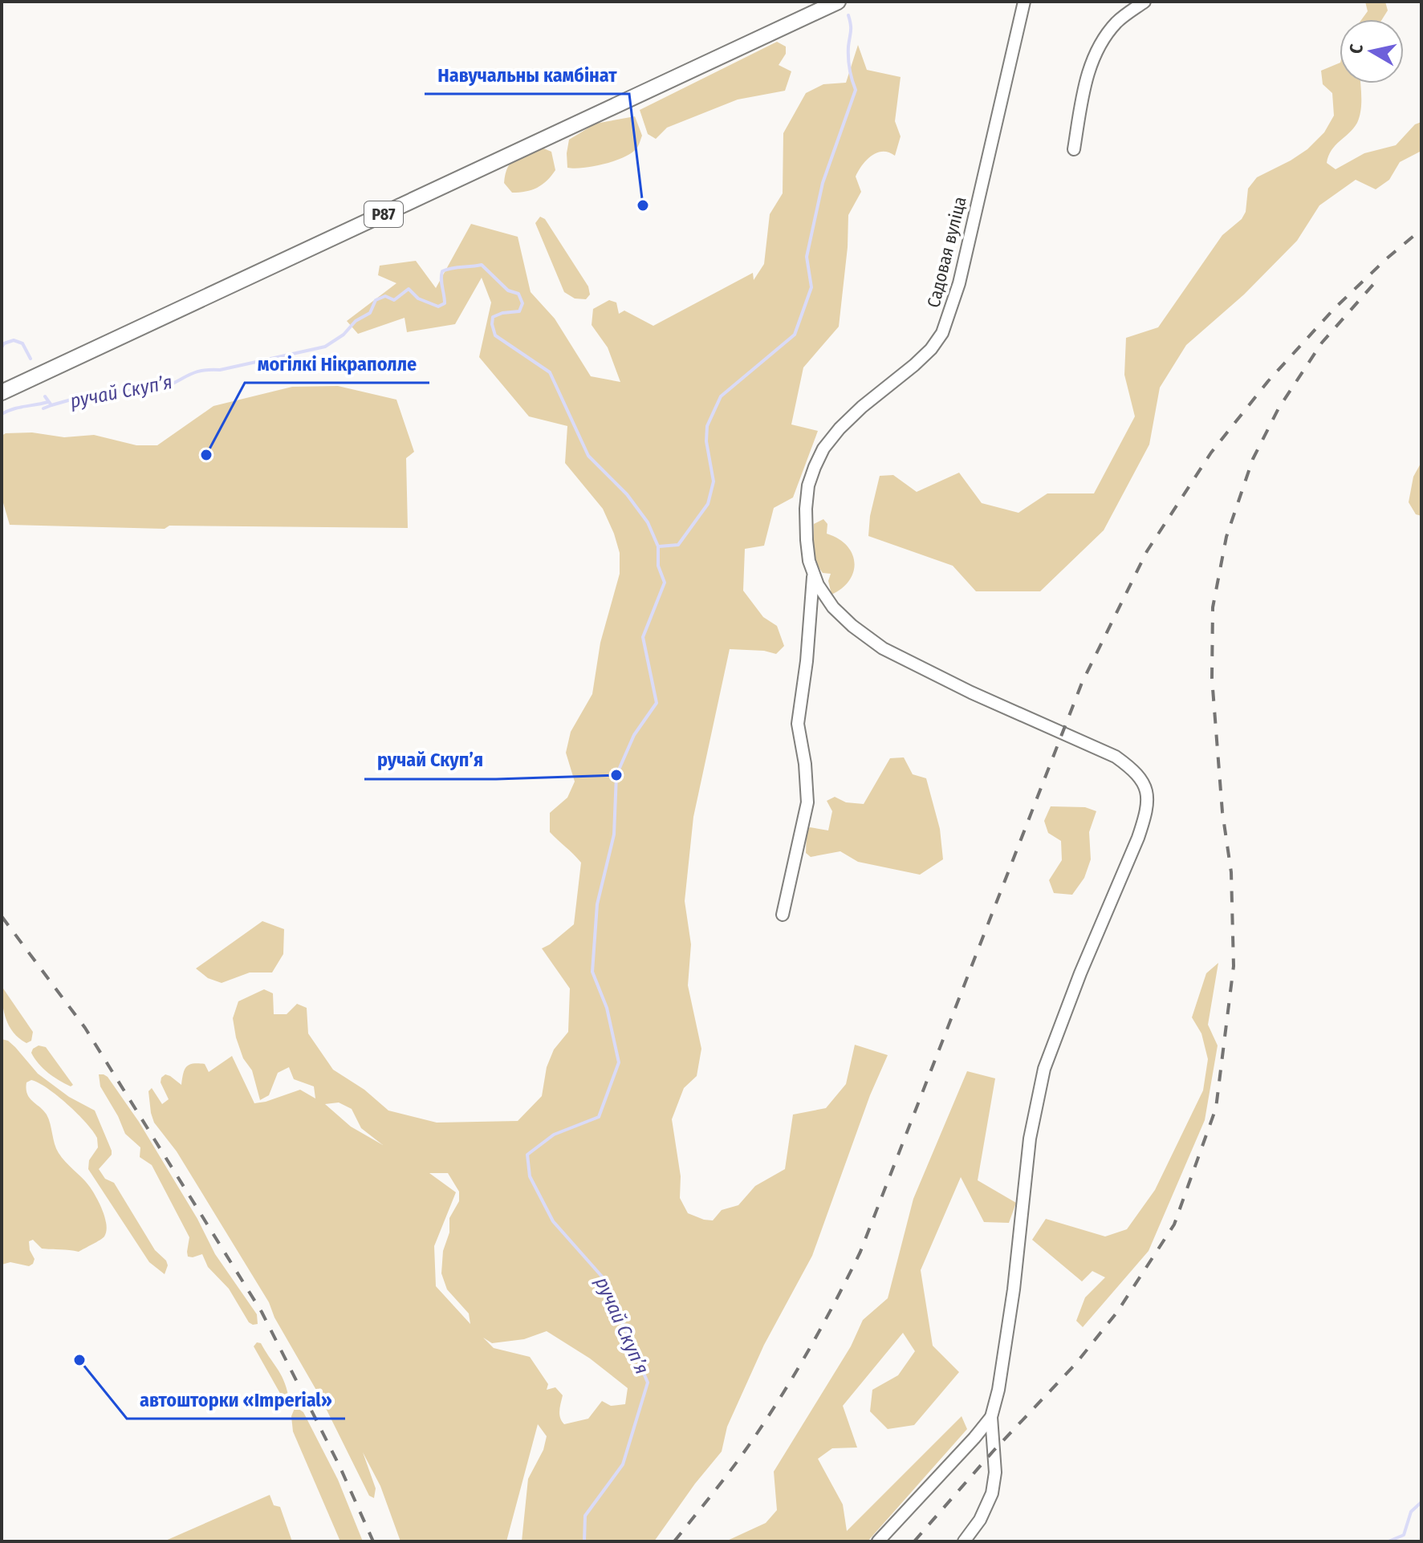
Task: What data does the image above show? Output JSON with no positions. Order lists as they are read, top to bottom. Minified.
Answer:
{"streets":{"main road":["Р87"],"street":["Садовая вуліца"]},"water":["ручай Скупʼя"],"places":["Навучальны камбінат","могілкі Нікраполле","ручай Скупʼя","автошторки «Imperial»"],"north":"left"}
